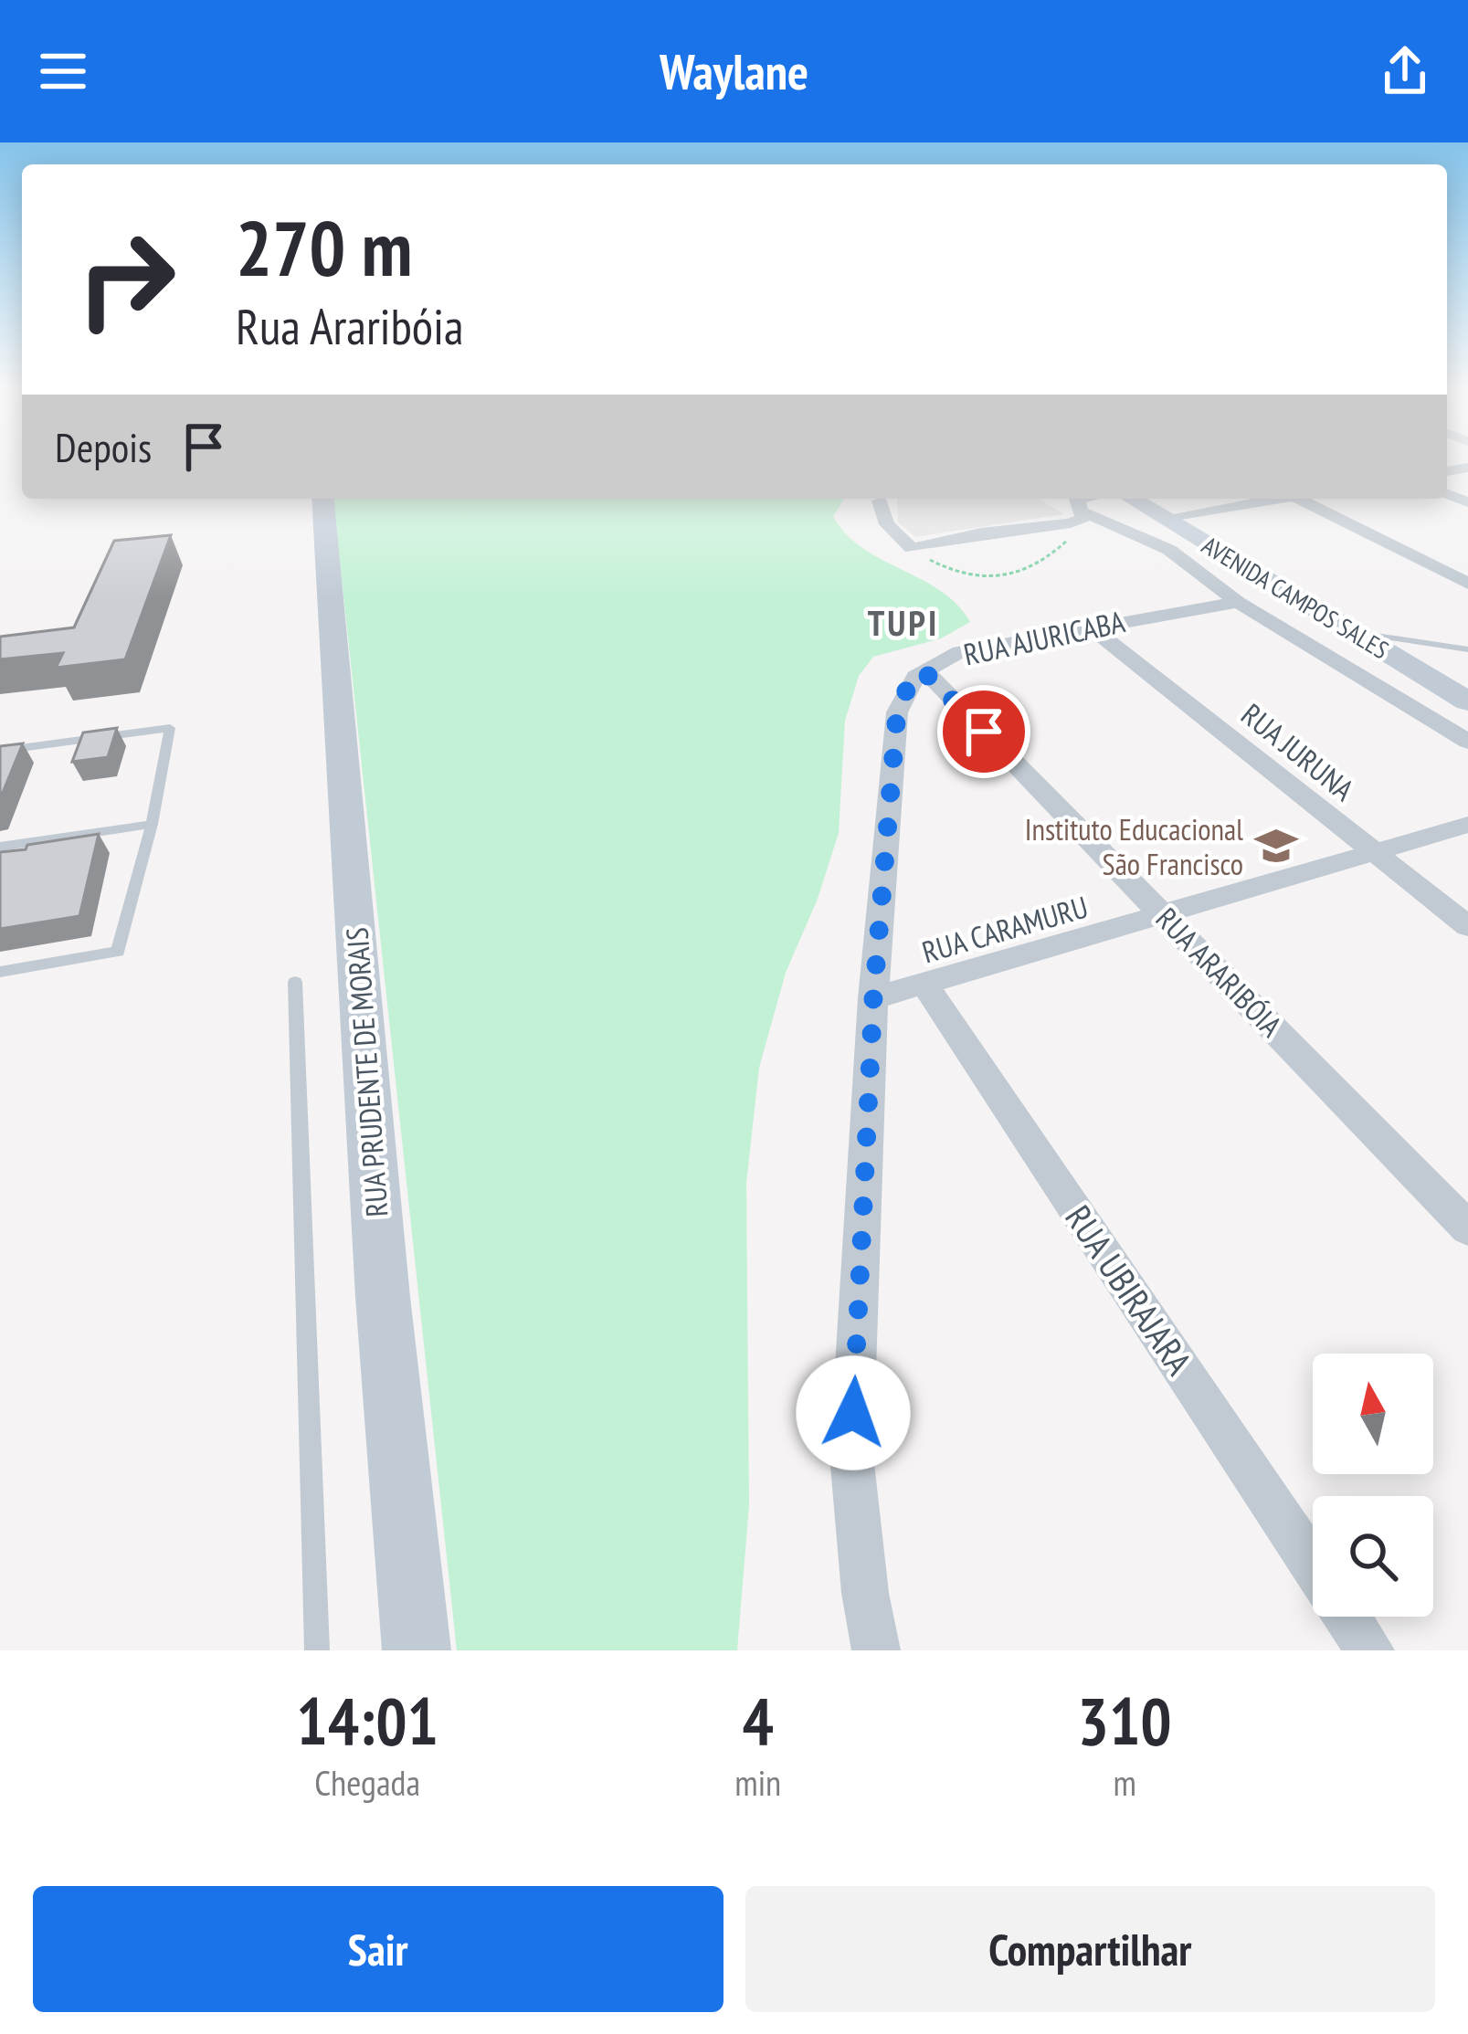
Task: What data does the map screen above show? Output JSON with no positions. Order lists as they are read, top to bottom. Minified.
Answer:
{"streets":{"street":["AVENIDA CAMPOS SALES","RUA AJURICABA","RUA JURUNA","RUA CARAMURU","RUA ARARIBÓIA","RUA PRUDENTE DE MORAIS","RUA UBIRAJARA"]},"crossings":[["RUA AJURICABA","RUA JURUNA"],["RUA AJURICABA","RUA CARAMURU"],["RUA AJURICABA","RUA ARARIBÓIA"],["RUA JURUNA","RUA CARAMURU"],["RUA CARAMURU","RUA ARARIBÓIA"],["RUA CARAMURU","RUA UBIRAJARA"]],"districts":["TUPI"],"places":{"school or university":["Instituto Educacional São Francisco"]},"north":"top","page":{"header":"Waylane","turn":["270 m","Rua Araribóia"],"then":"Depois","eta":["14:01","Chegada","4","min","310","m"],"buttons":["Sair","Compartilhar"]}}
